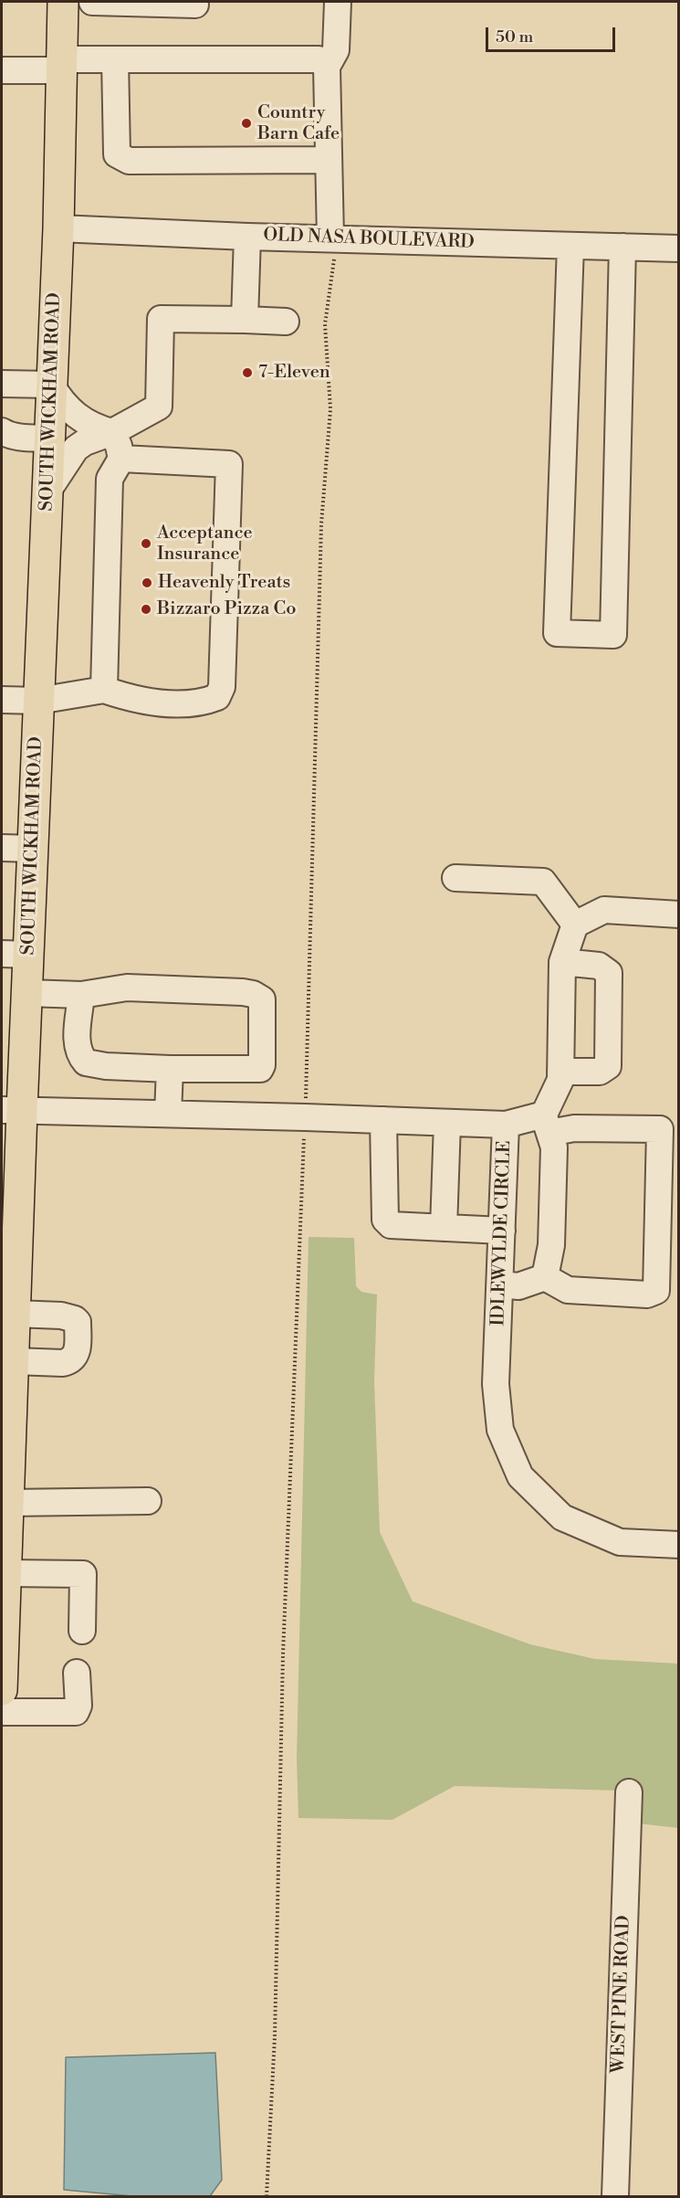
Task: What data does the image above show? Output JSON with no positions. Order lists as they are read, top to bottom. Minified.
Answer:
{"streets":{"main road":["SOUTH WICKHAM ROAD"],"street":["OLD NASA BOULEVARD","IDLEWYLDE CIRCLE","WEST PINE ROAD"]},"crossings":[["OLD NASA BOULEVARD","SOUTH WICKHAM ROAD"],["SOUTH WICKHAM ROAD","IDLEWYLDE CIRCLE"]],"places":["Country Barn Cafe","7-Eleven","Acceptance Insurance","Heavenly Treats","Bizzaro Pizza Co"],"scale_bar":"50 m"}
